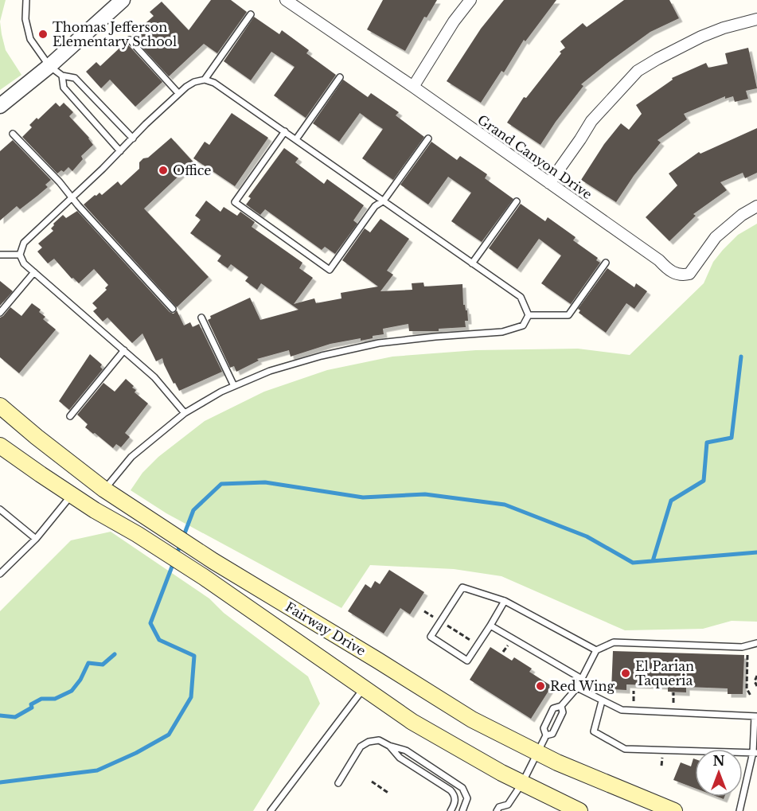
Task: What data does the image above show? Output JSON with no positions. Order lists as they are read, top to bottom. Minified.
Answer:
{"streets":{"main road":["Fairway Drive"],"street":["Grand Canyon Drive"]},"places":["Thomas Jefferson Elementary School","Office","El Parian Taqueria","Red Wing"],"north":"top"}
